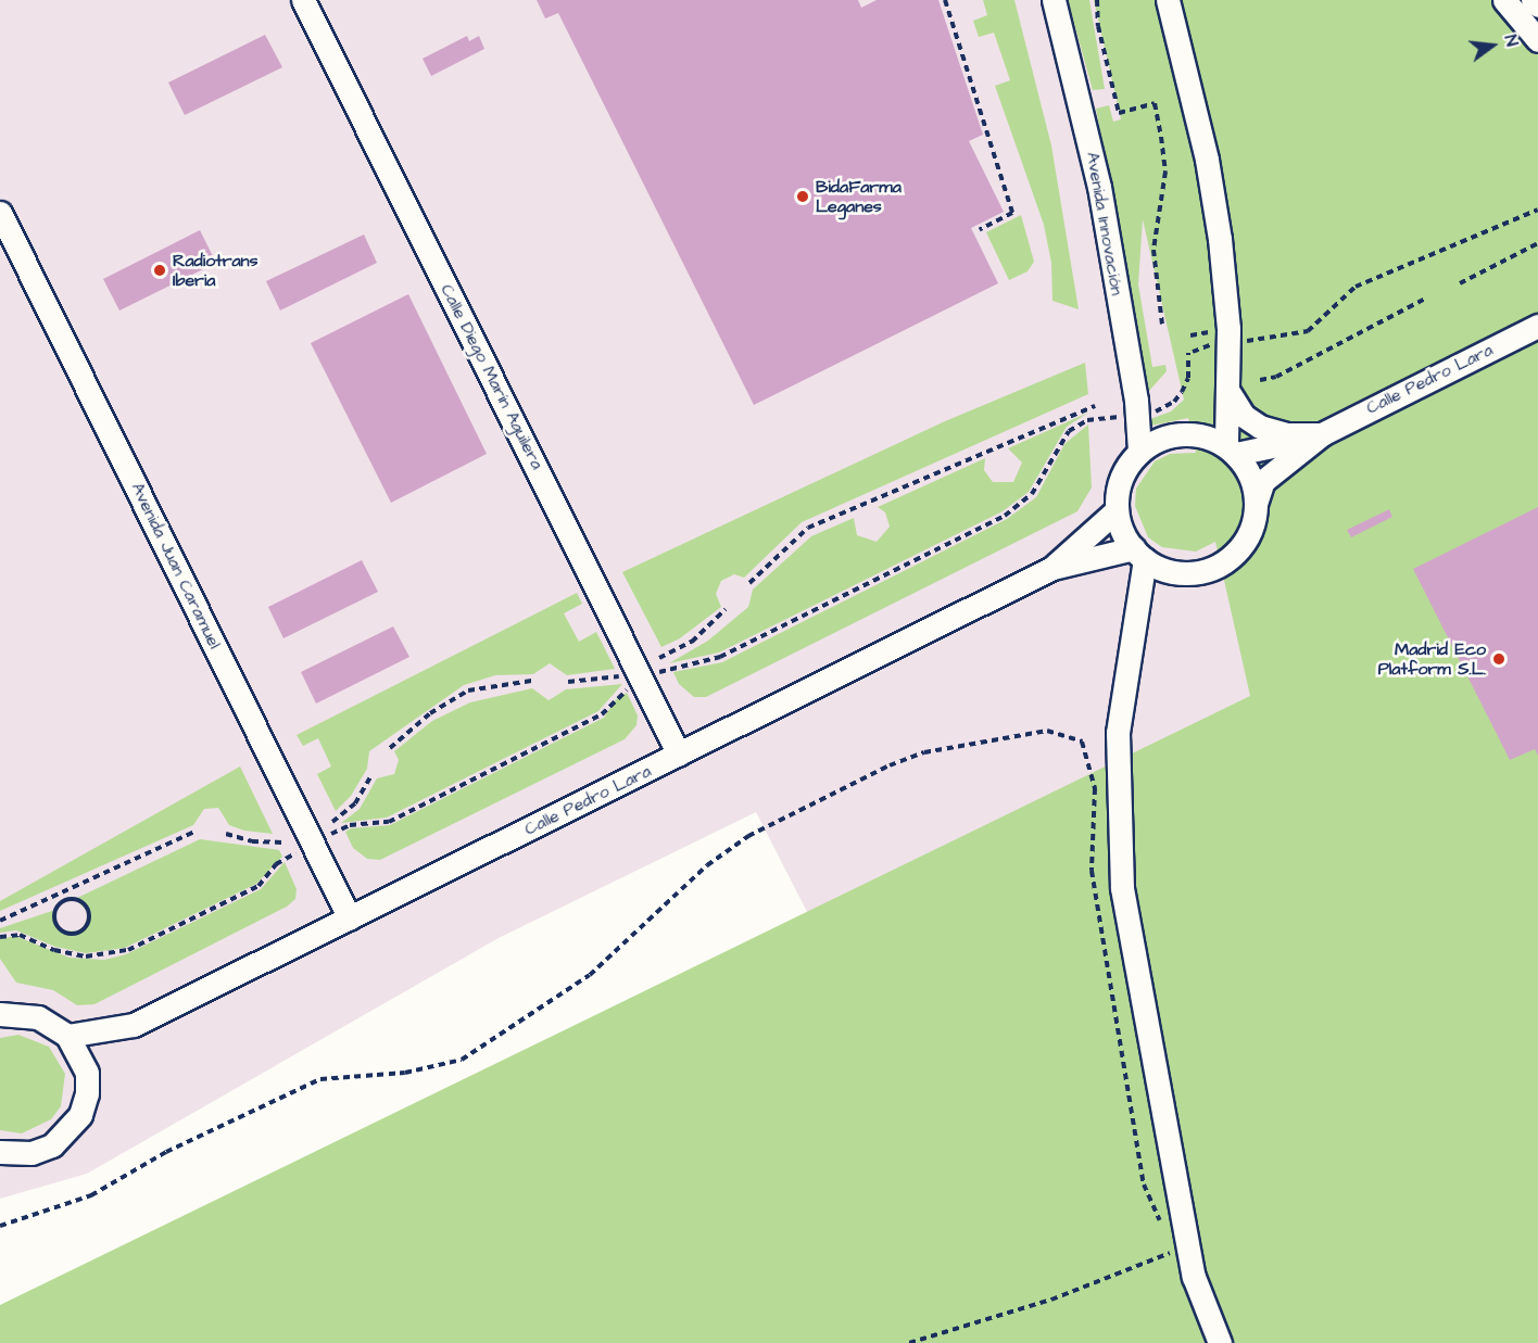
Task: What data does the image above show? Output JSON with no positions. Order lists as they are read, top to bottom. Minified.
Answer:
{"streets":{"street":["Avenida Innovación","Calle Diego Marín Aguilera","Calle Pedro Lara","Avenida Juan Caramuel"]},"crossings":[["Avenida Innovación","Calle Pedro Lara"],["Calle Diego Marín Aguilera","Calle Pedro Lara"],["Calle Pedro Lara","Avenida Juan Caramuel"]],"places":["BidaFarma Leganes","Radiotrans Iberia","Madrid Eco Platform S.L."],"north":"right"}
